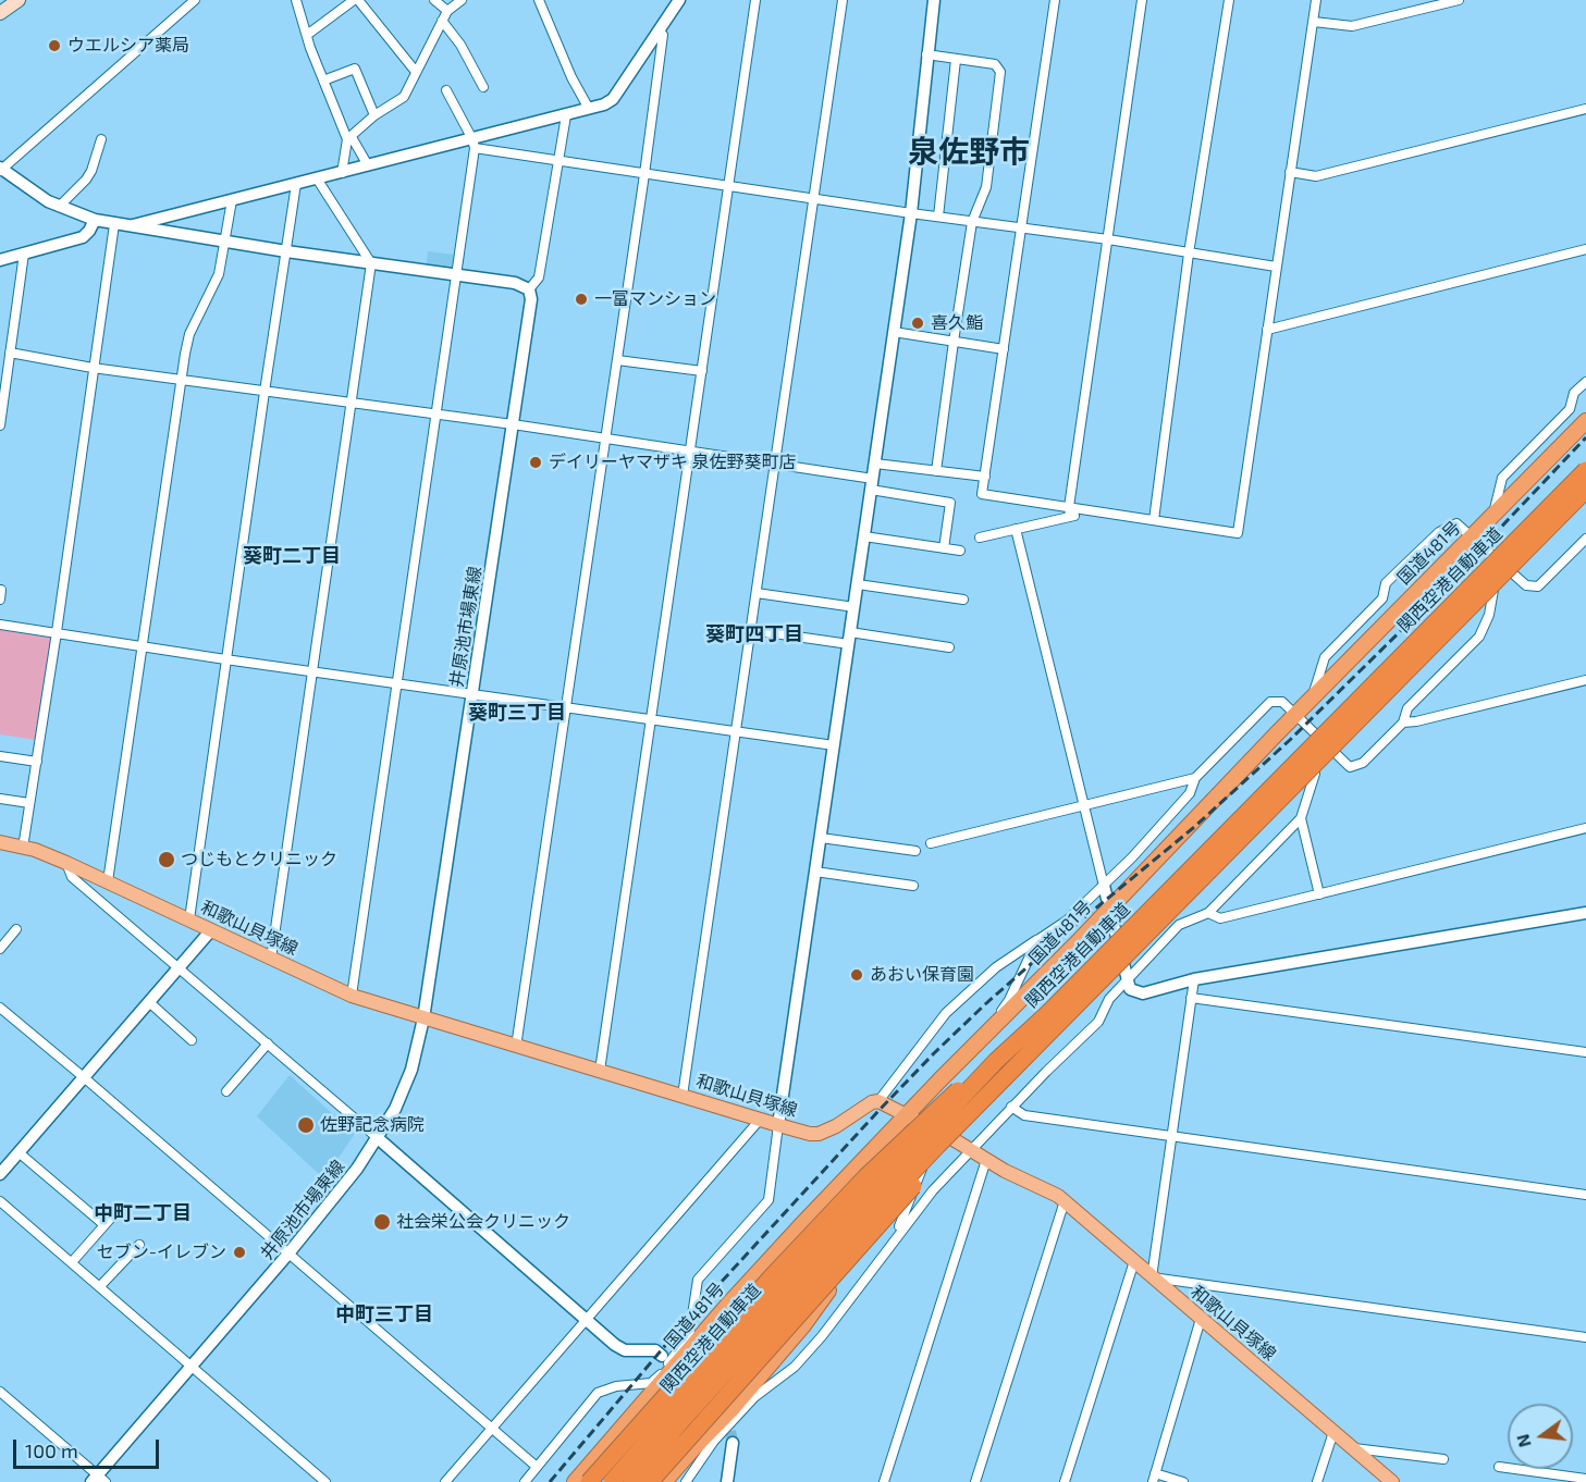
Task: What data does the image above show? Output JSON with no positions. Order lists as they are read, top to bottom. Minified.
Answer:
{"streets":{"highway":["国道481号","関西空港自動車道"],"main road":["和歌山貝塚線"],"street":["井原池市場東線"]},"crossings":[["国道481号","和歌山貝塚線"],["井原池市場東線","和歌山貝塚線"]],"districts":["泉佐野市","葵町二丁目","葵町四丁目","葵町三丁目","中町二丁目","中町三丁目"],"places":["ウエルシア薬局","一富マンション","喜久鮨","デイリーヤマザキ 泉佐野葵町店","つじもとクリニック","あおい保育園","佐野記念病院","社会栄公会クリニック","セブン-イレブン"],"scale_bar":"100 m","north":"left"}
